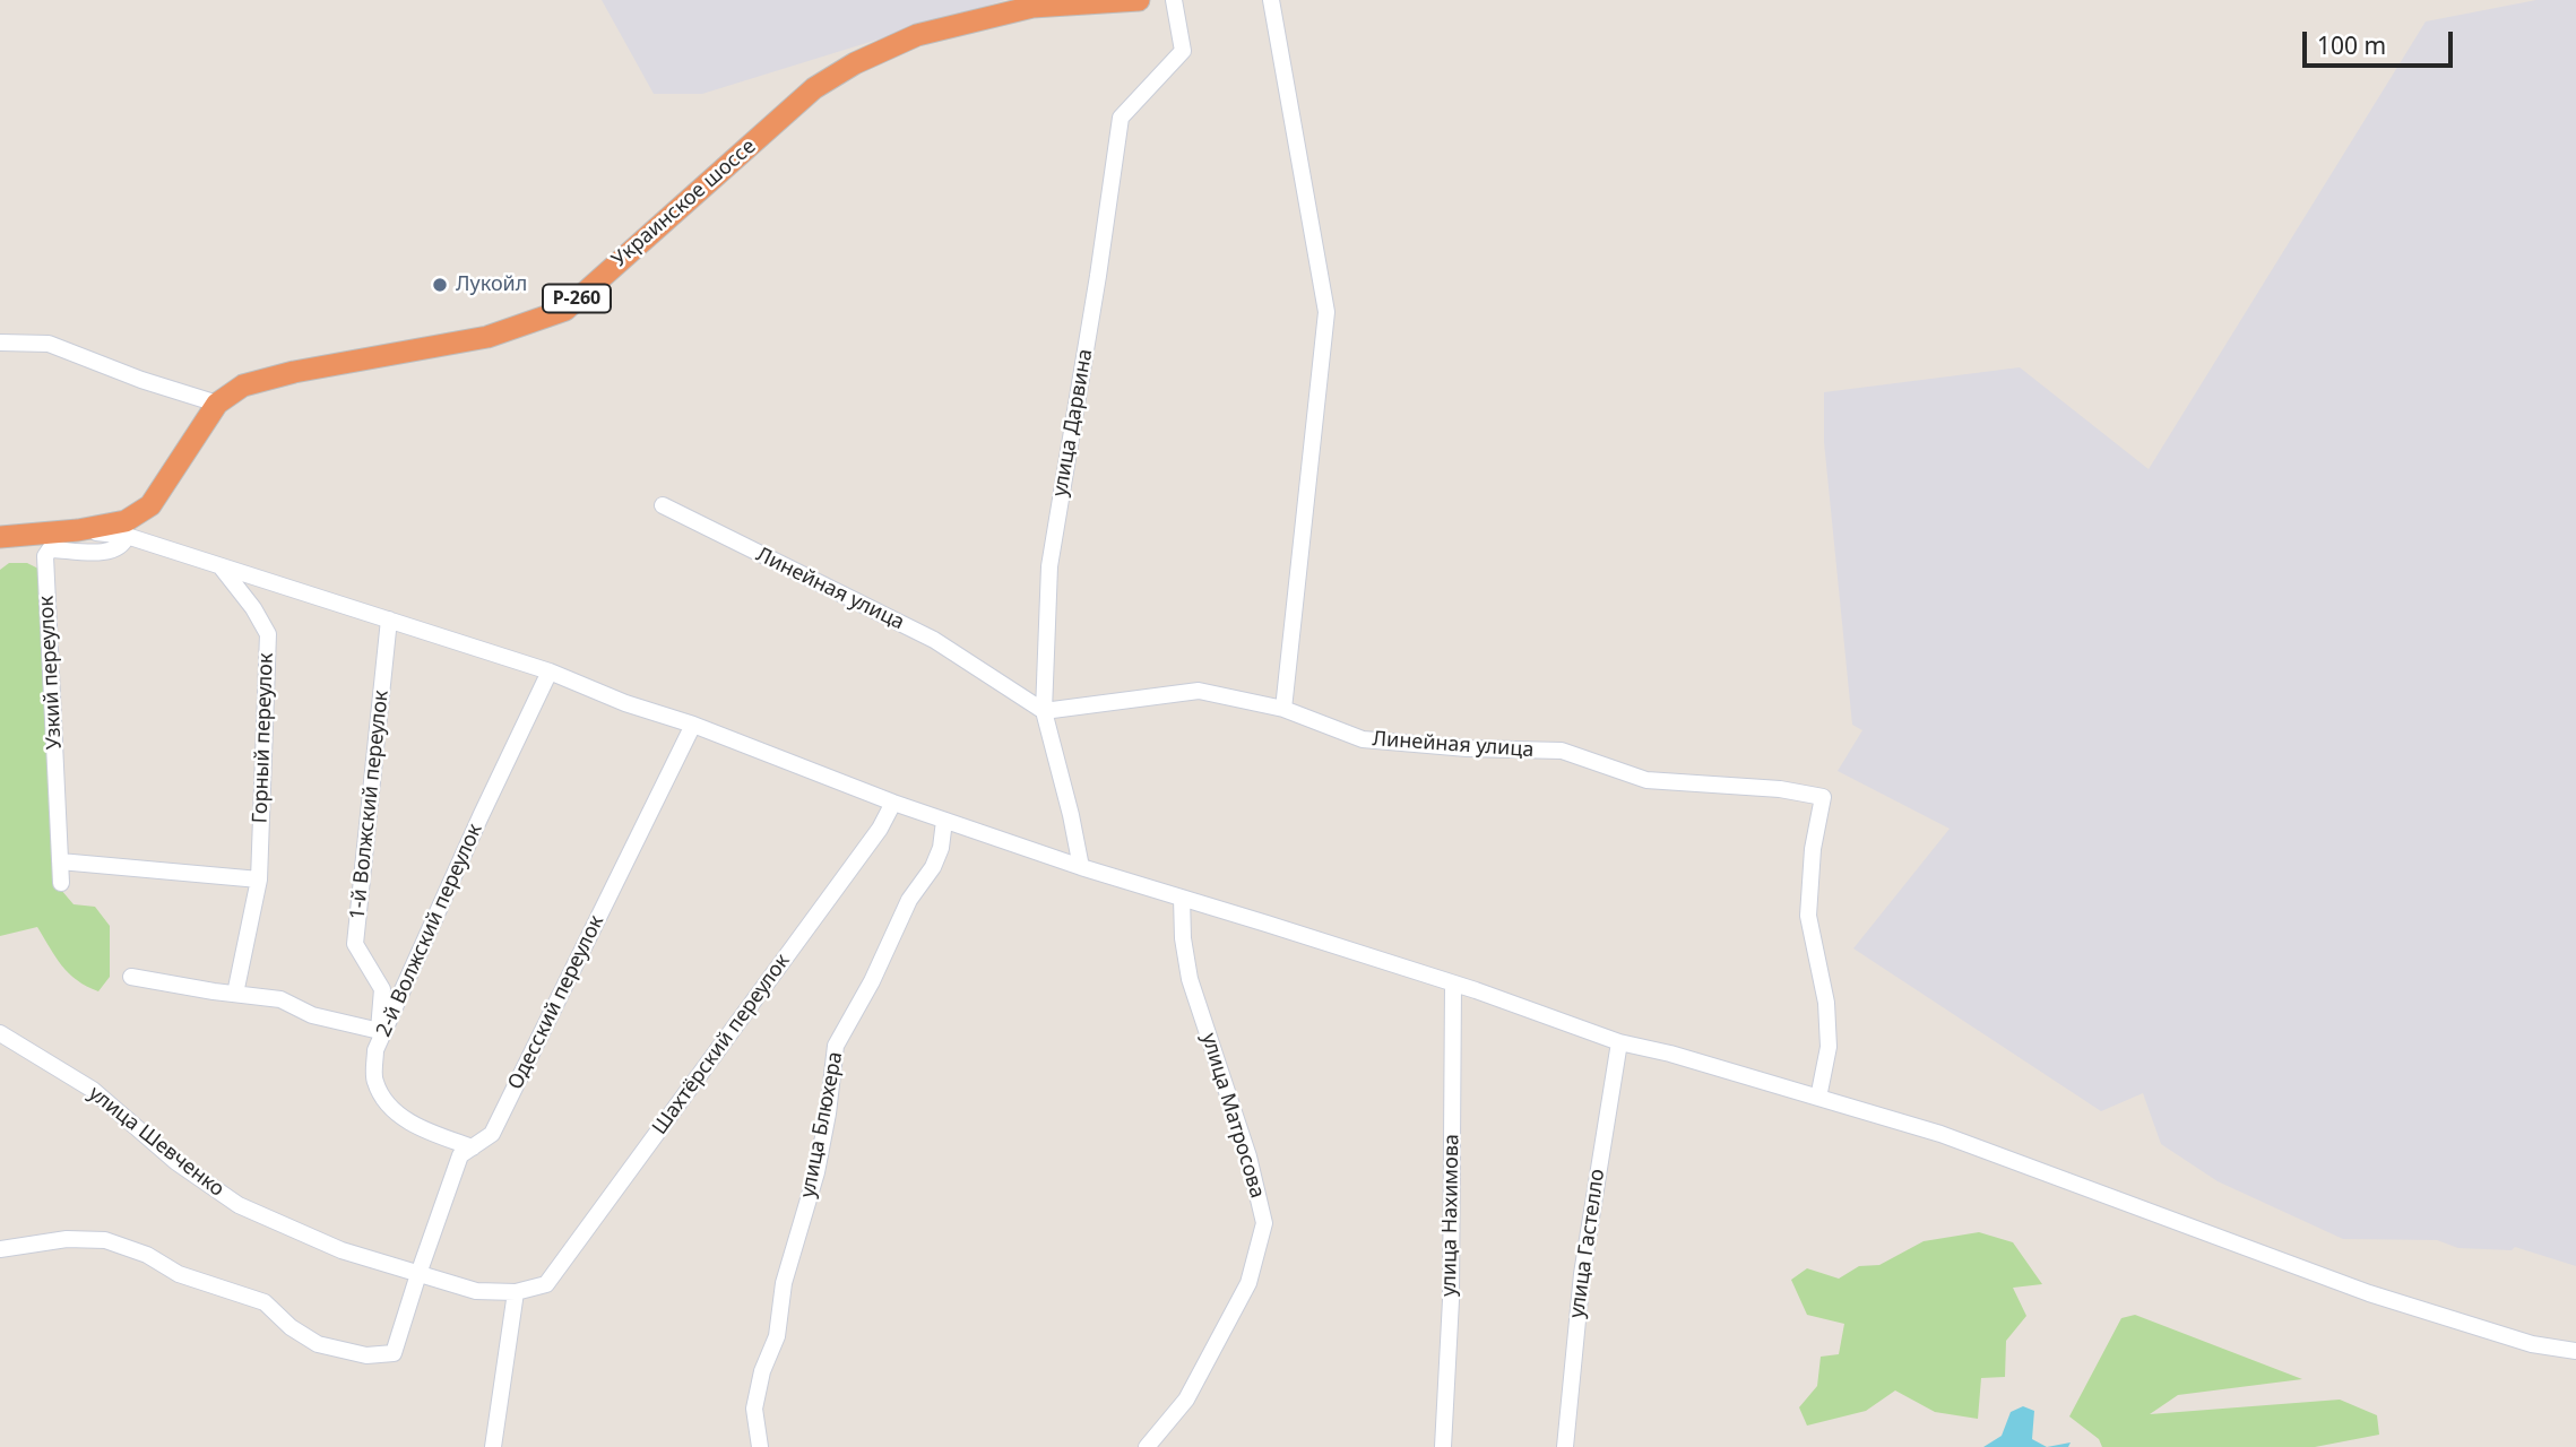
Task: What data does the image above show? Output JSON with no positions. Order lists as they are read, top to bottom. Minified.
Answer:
{"streets":{"highway":["Украинское шоссе","Р-260"],"street":["улица Дарвина","Линейная улица","Узкий переулок","Горный переулок","1-й Волжский переулок","2-й Волжский переулок","Одесский переулок","Шахтёрский переулок","улица Матросова","улица Блюхера","улица Шевченко","улица Нахимова","улица Гастелло"]},"crossings":[["улица Дарвина","Линейная улица"],["1-й Волжский переулок","2-й Волжский переулок"],["2-й Волжский переулок","Одесский переулок"],["Одесский переулок","улица Шевченко"],["Шахтёрский переулок","улица Шевченко"]],"places":["Лукойл"],"scale_bar":"100 m"}
